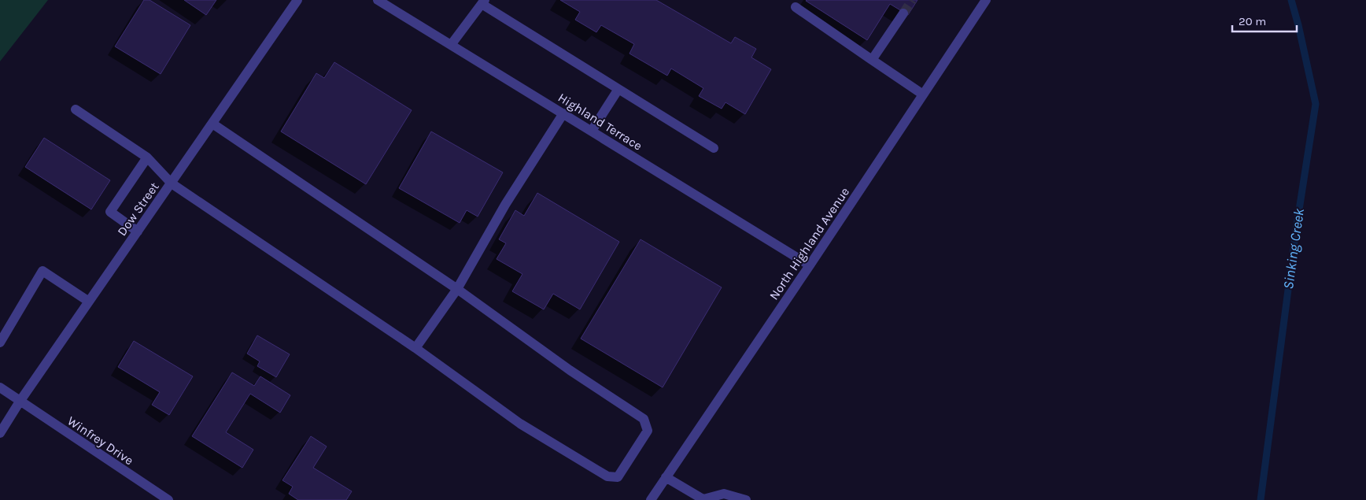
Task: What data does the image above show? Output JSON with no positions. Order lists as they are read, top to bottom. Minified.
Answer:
{"streets":{"street":["Highland Terrace","Dow Street","North Highland Avenue","Winfrey Drive"]},"crossings":[["Highland Terrace","North Highland Avenue"],["Dow Street","Winfrey Drive"]],"water":["Sinking Creek"],"scale_bar":"20 m"}
